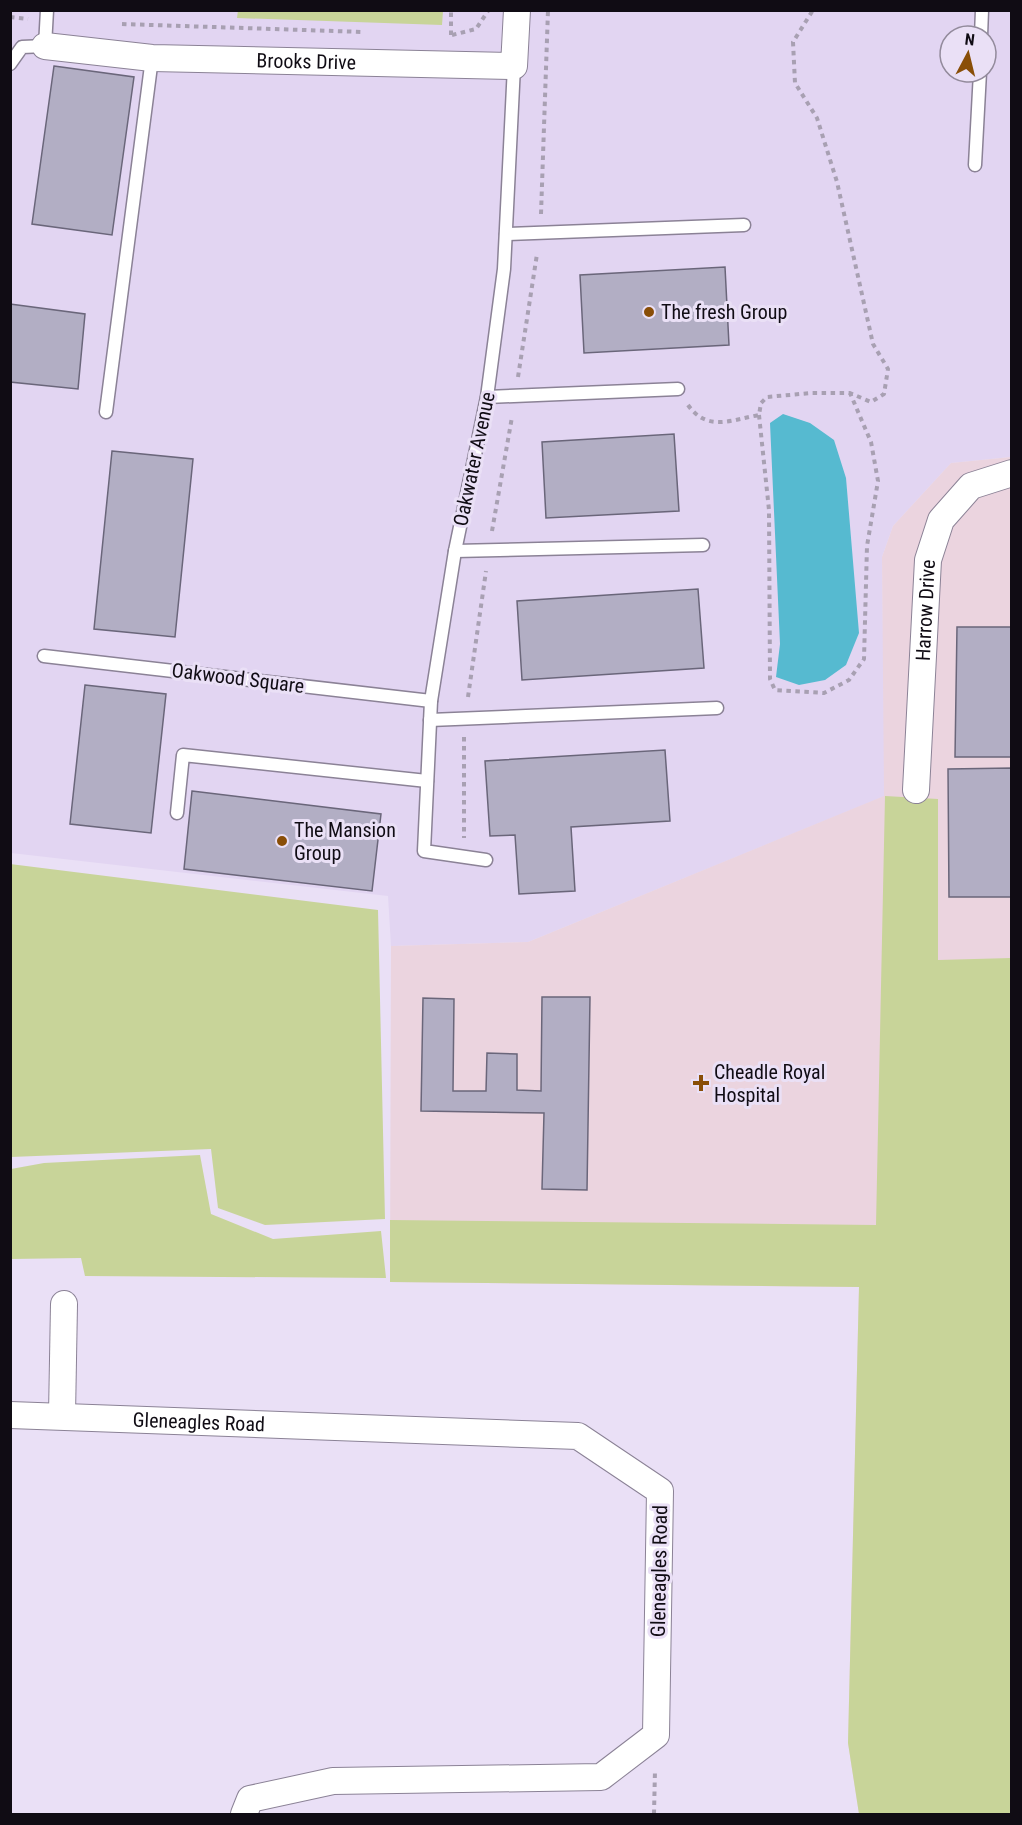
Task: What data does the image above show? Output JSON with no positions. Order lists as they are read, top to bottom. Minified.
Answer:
{"streets":{"street":["Brooks Drive","Harrow Drive","Gleneagles Road"],"lane":["Oakwater Avenue","Oakwood Square"]},"crossings":[["Brooks Drive","Oakwater Avenue"],["Oakwater Avenue","Oakwood Square"]],"places":{"other":["The fresh Group","The Mansion Group"],"health":["Cheadle Royal Hospital"]},"north":"top"}
